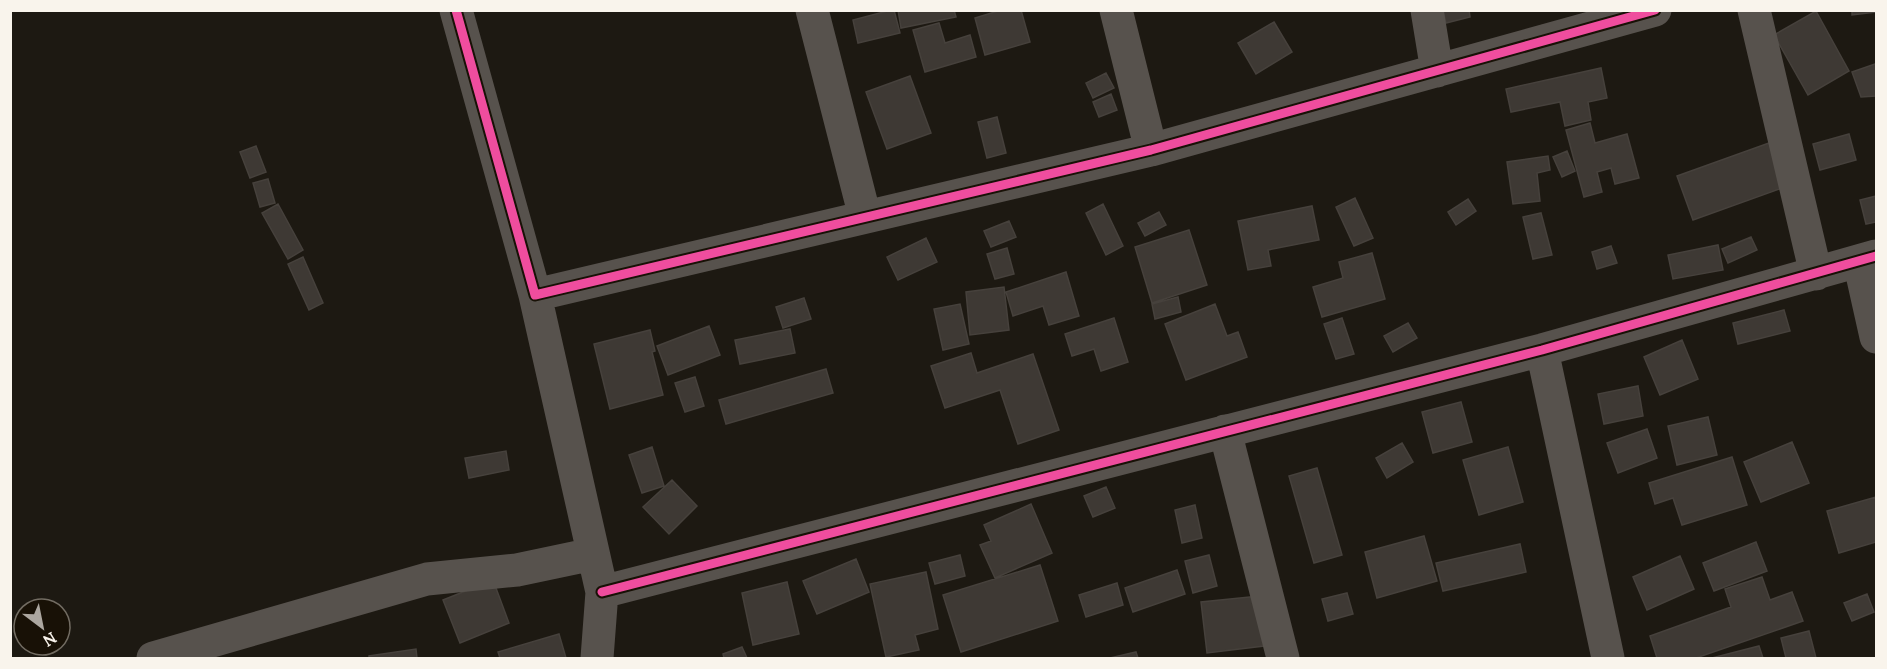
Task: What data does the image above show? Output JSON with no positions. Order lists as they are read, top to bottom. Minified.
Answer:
{"north":"bottom right"}
